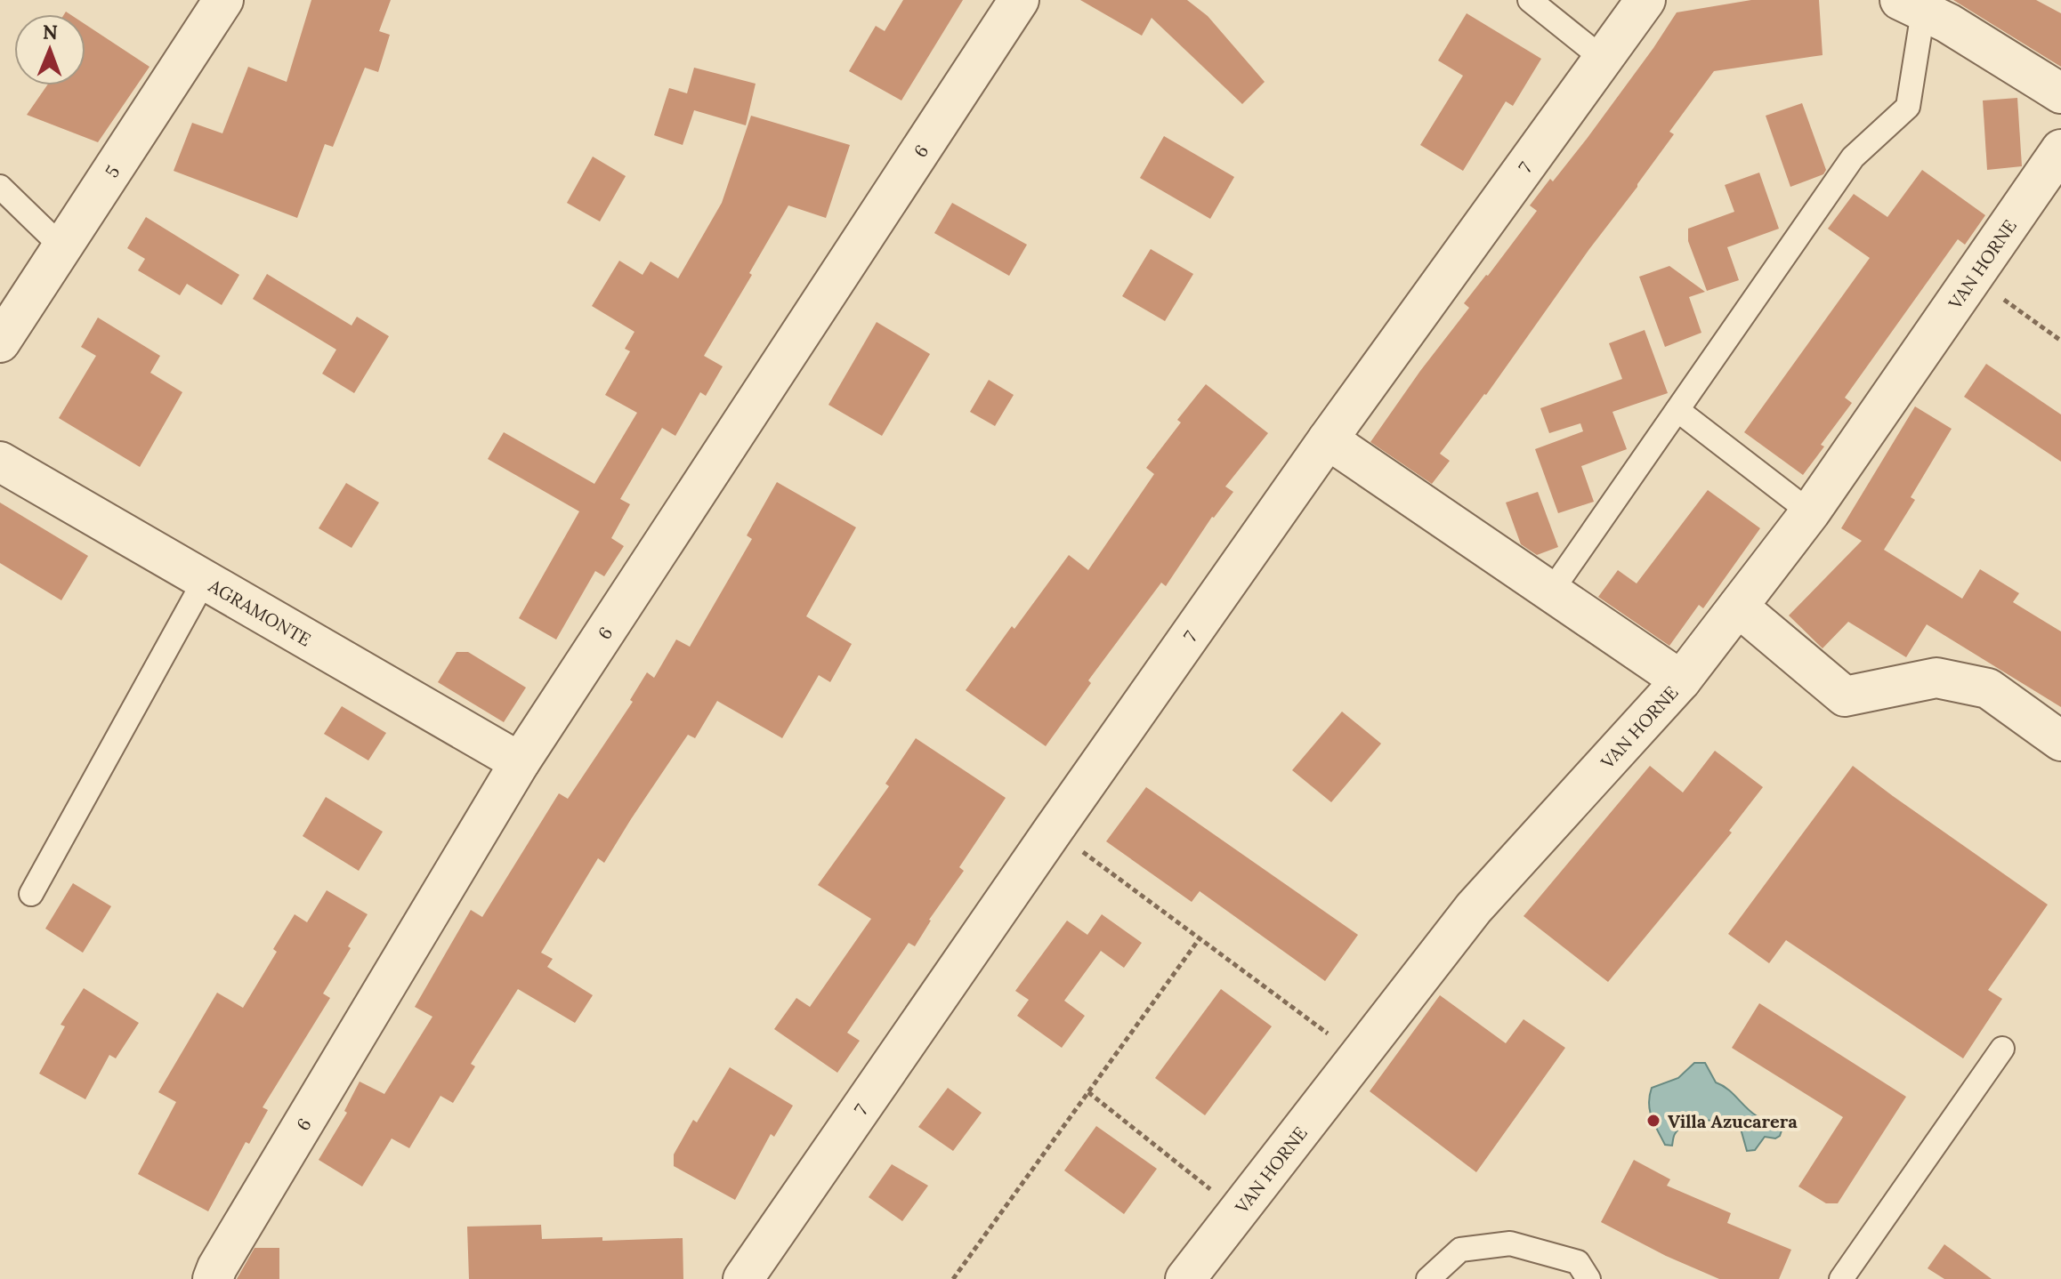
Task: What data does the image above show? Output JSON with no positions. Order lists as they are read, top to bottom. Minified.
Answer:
{"streets":{"street":["6","7","5","VAN HORNE","AGRAMONTE"]},"crossings":[["6","AGRAMONTE"]],"places":["Villa Azucarera"],"north":"top"}
